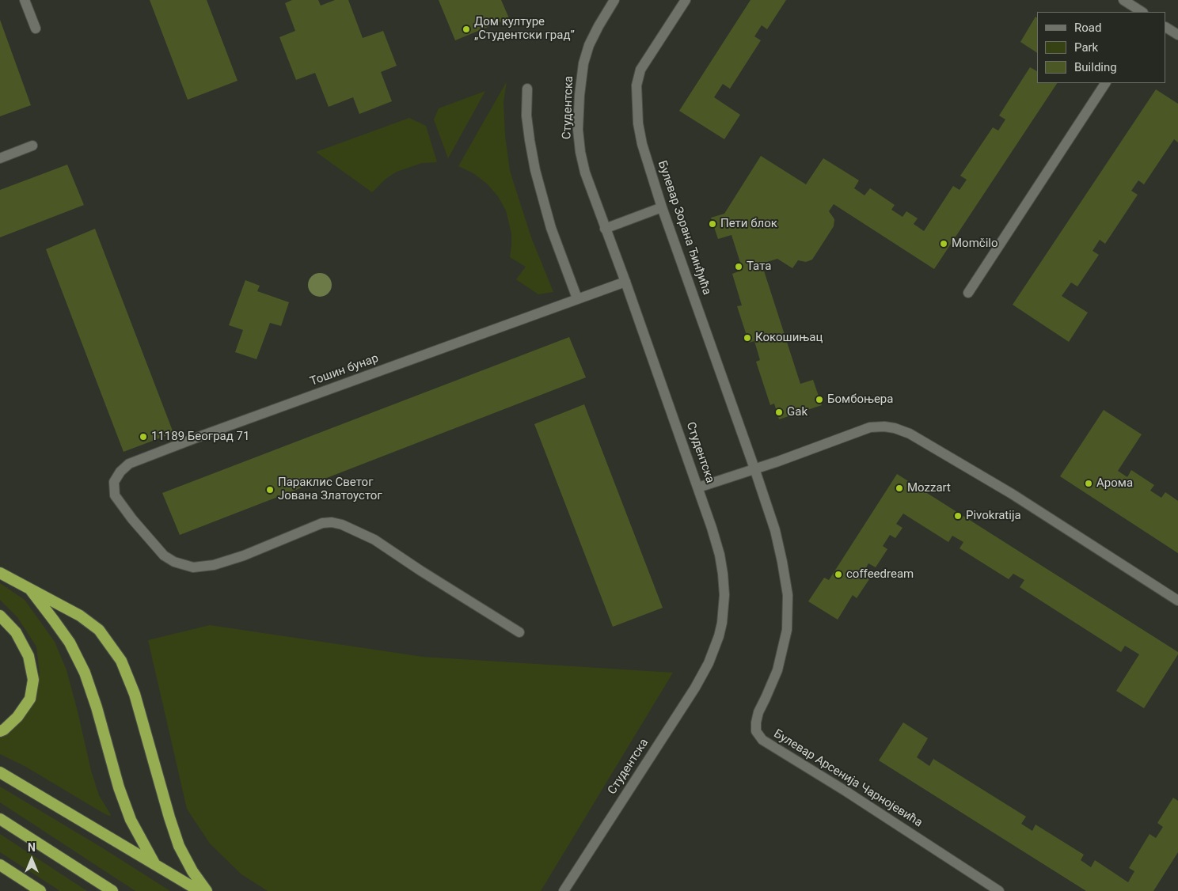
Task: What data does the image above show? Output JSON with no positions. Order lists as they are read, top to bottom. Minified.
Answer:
{"streets":{"street":["Студентска","Булевар Зорана Ђинђића","Тошин бунар","Булевар Арсенија Чарнојевића"]},"crossings":[["Студентска","Тошин бунар"],["Булевар Зорана Ђинђића","Булевар Арсенија Чарнојевића"]],"places":["Дом културе „Студентски град”","Пети блок","Momčilo","Тата","Кокошињац","Бомбоњера","Gak","11189 Београд 71","Арома","Mozzart","Параклис Светог Јована Златоустог","Pivokratija","coffeedream"],"legend":["Road","Park","Building"],"north":"top"}
